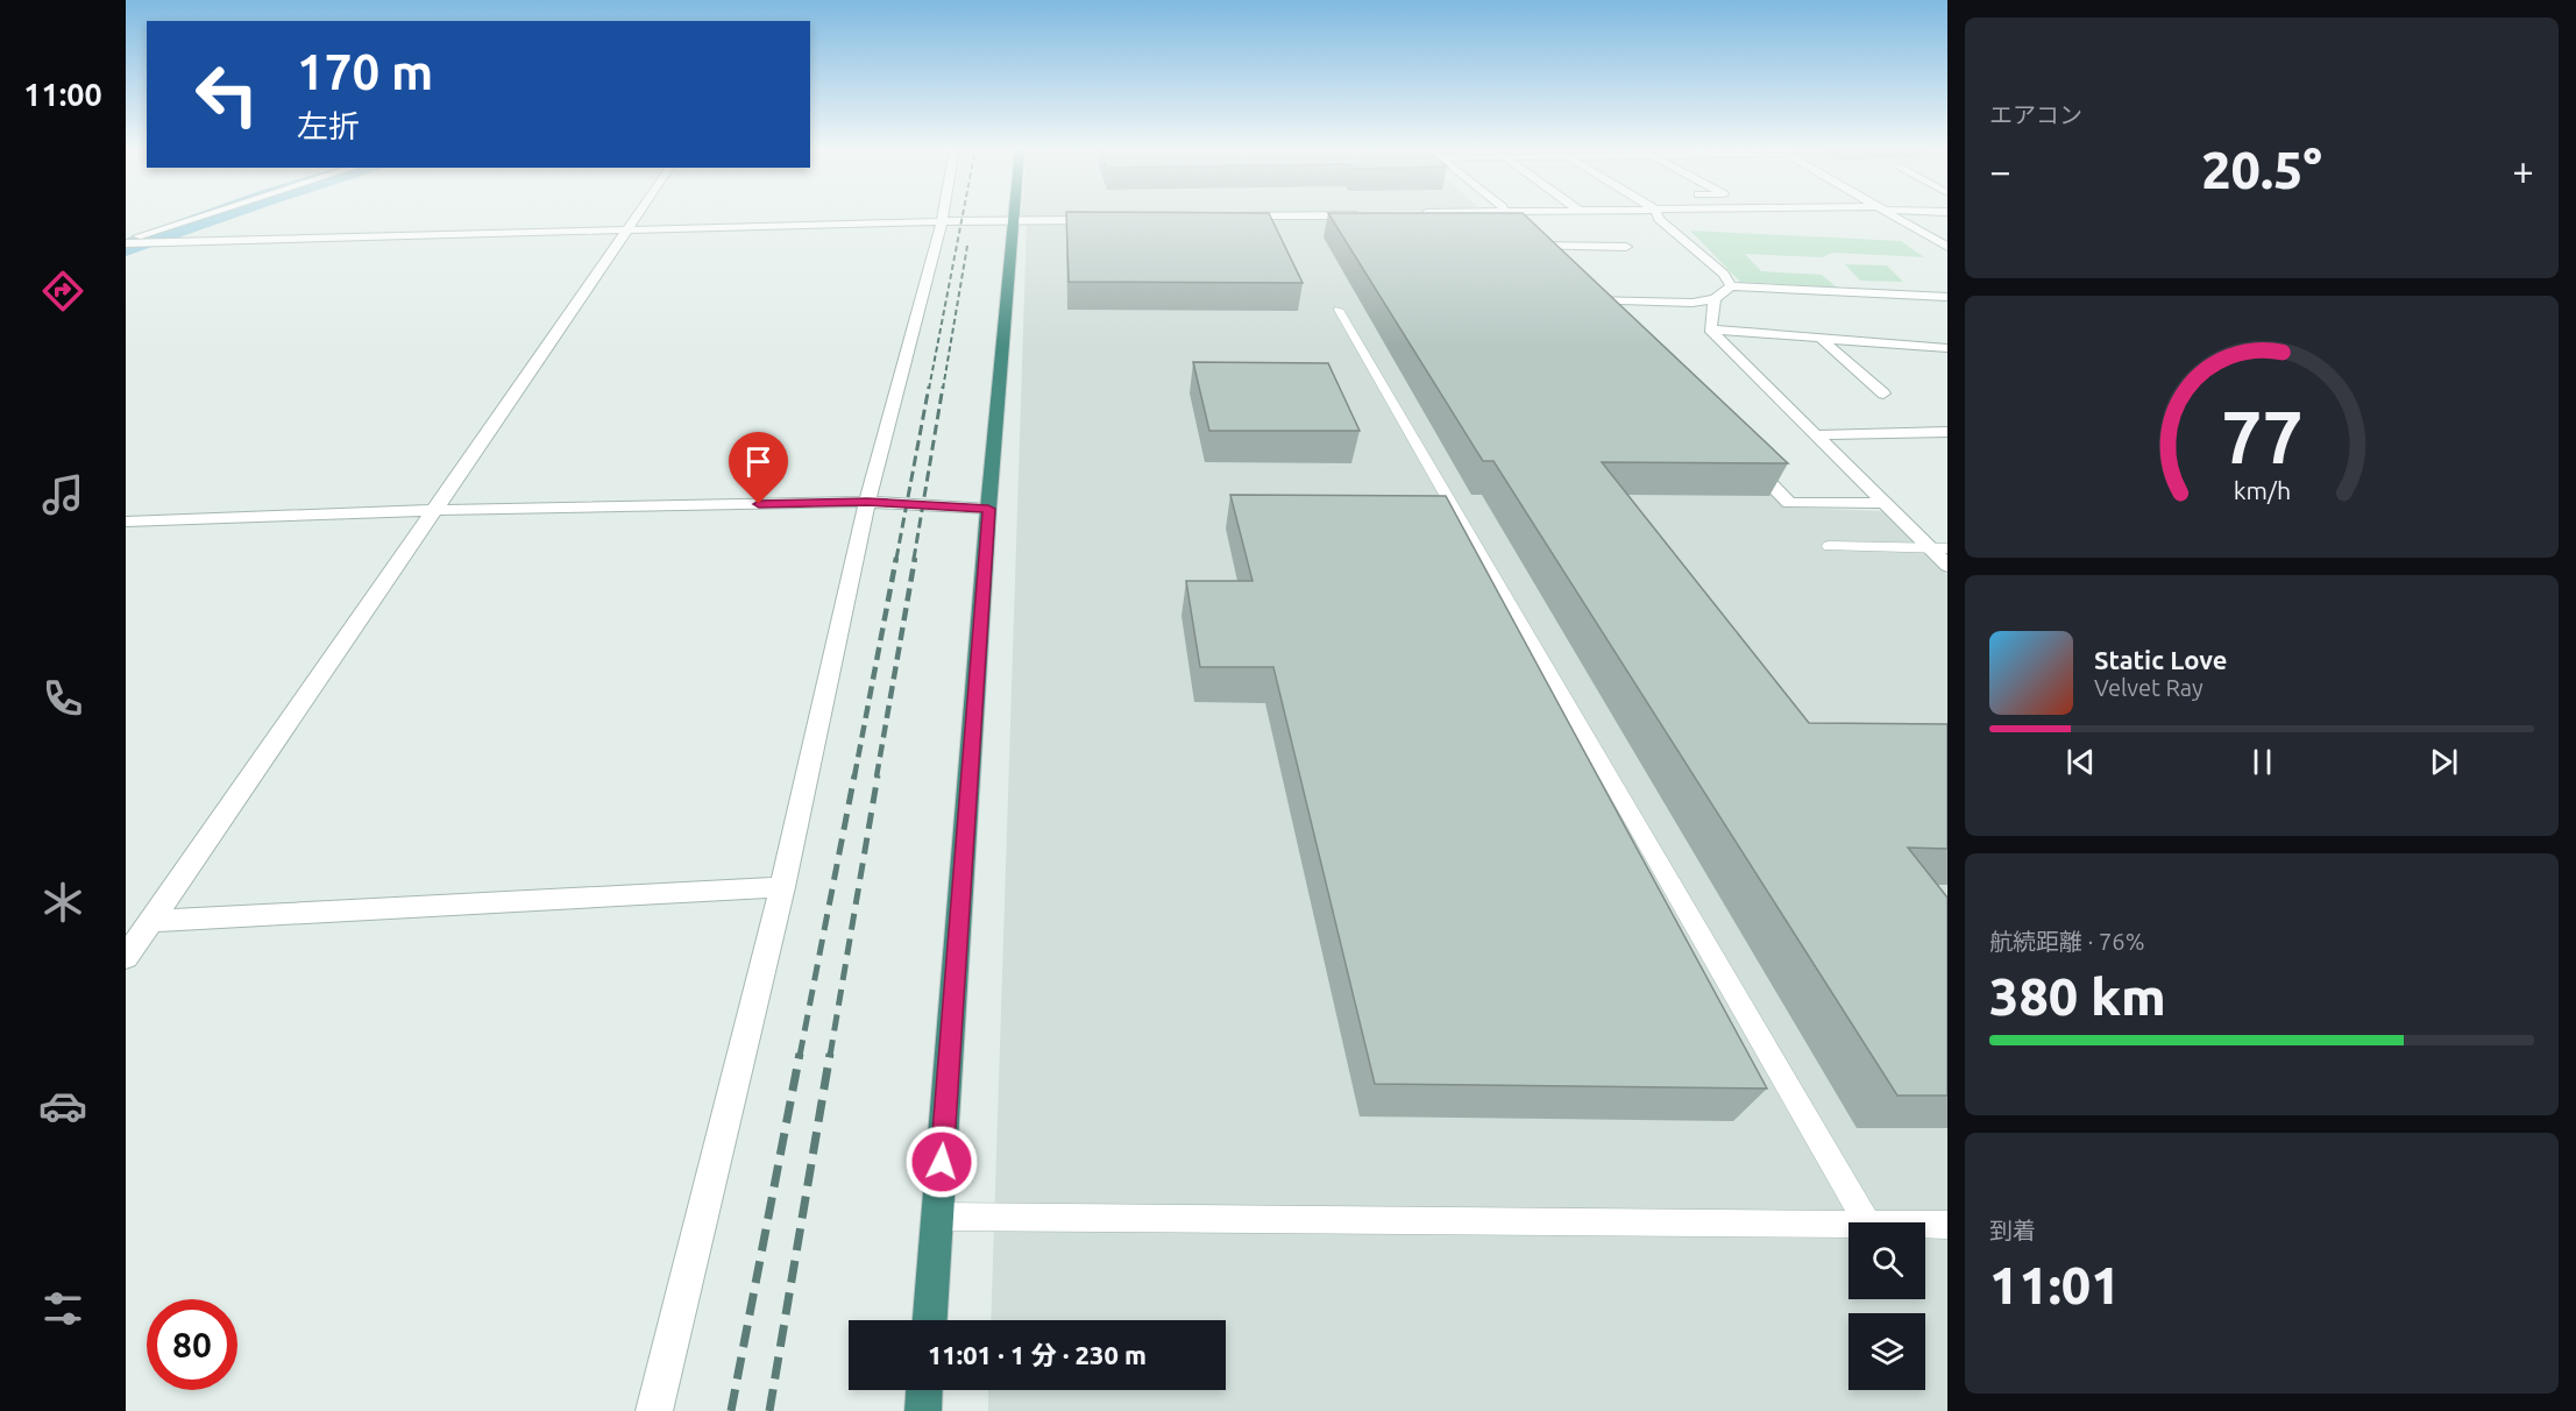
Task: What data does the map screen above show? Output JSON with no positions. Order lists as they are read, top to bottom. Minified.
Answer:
{"page":{"tabs":"11:00","tile":["エアコン",["航続距離 · 76%","380 km"],["到着","11:01"]],"turn":["170 m","左折"],"heat":["−","20.5°","+"],"song":["Static Love","Velvet Ray"],"limit":"80","trip":"11:01 · 1 分 · 230 m","gauge":["77","km/h"]}}
